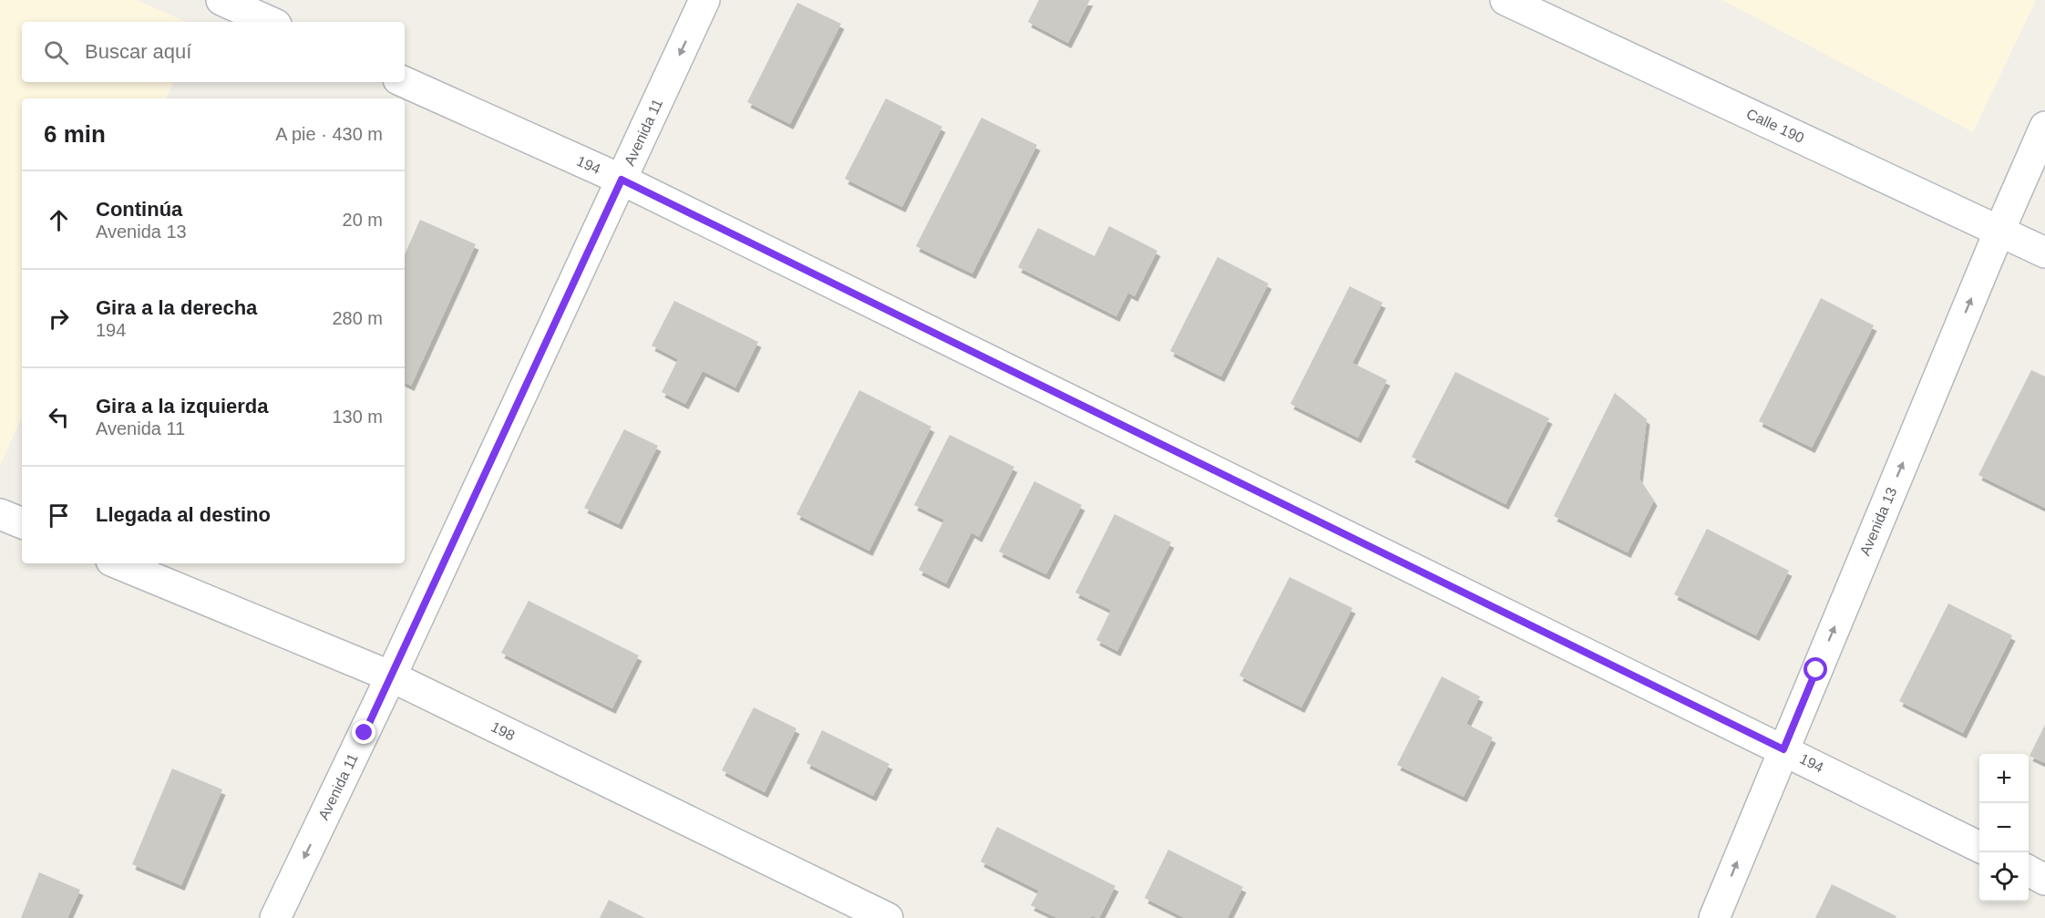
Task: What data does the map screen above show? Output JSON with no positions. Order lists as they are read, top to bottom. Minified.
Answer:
{"streets":{"street":["Calle 190","Avenida 11","194","Avenida 13","198"]},"crossings":[["Calle 190","Avenida 13"],["Avenida 11","194"],["Avenida 11","198"],["194","Avenida 13"]],"one_way":["Avenida 11","Avenida 13"],"page":{"search":"Buscar aquí","heading":["6 min","A pie · 430 m"],"list":[["Continúa","Avenida 13","20 m"],["Gira a la derecha","194","280 m"],["Gira a la izquierda","Avenida 11","130 m"],"Llegada al destino"],"map_buttons":["+","−"]}}
